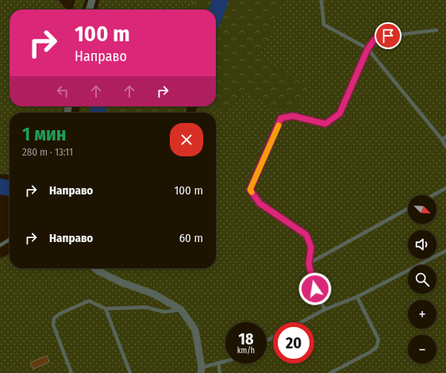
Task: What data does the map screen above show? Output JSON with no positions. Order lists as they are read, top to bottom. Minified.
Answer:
{"north":"bottom right","page":{"turn":["100 m","Направо"],"heading":["1 мин","280 m · 13:11"],"list":[{"name":"Направо","value":"100 m"},{"name":"Направо","value":"60 m"}],"map_buttons":["+","−"],"speed":"18 km/h","limit":"20"}}
